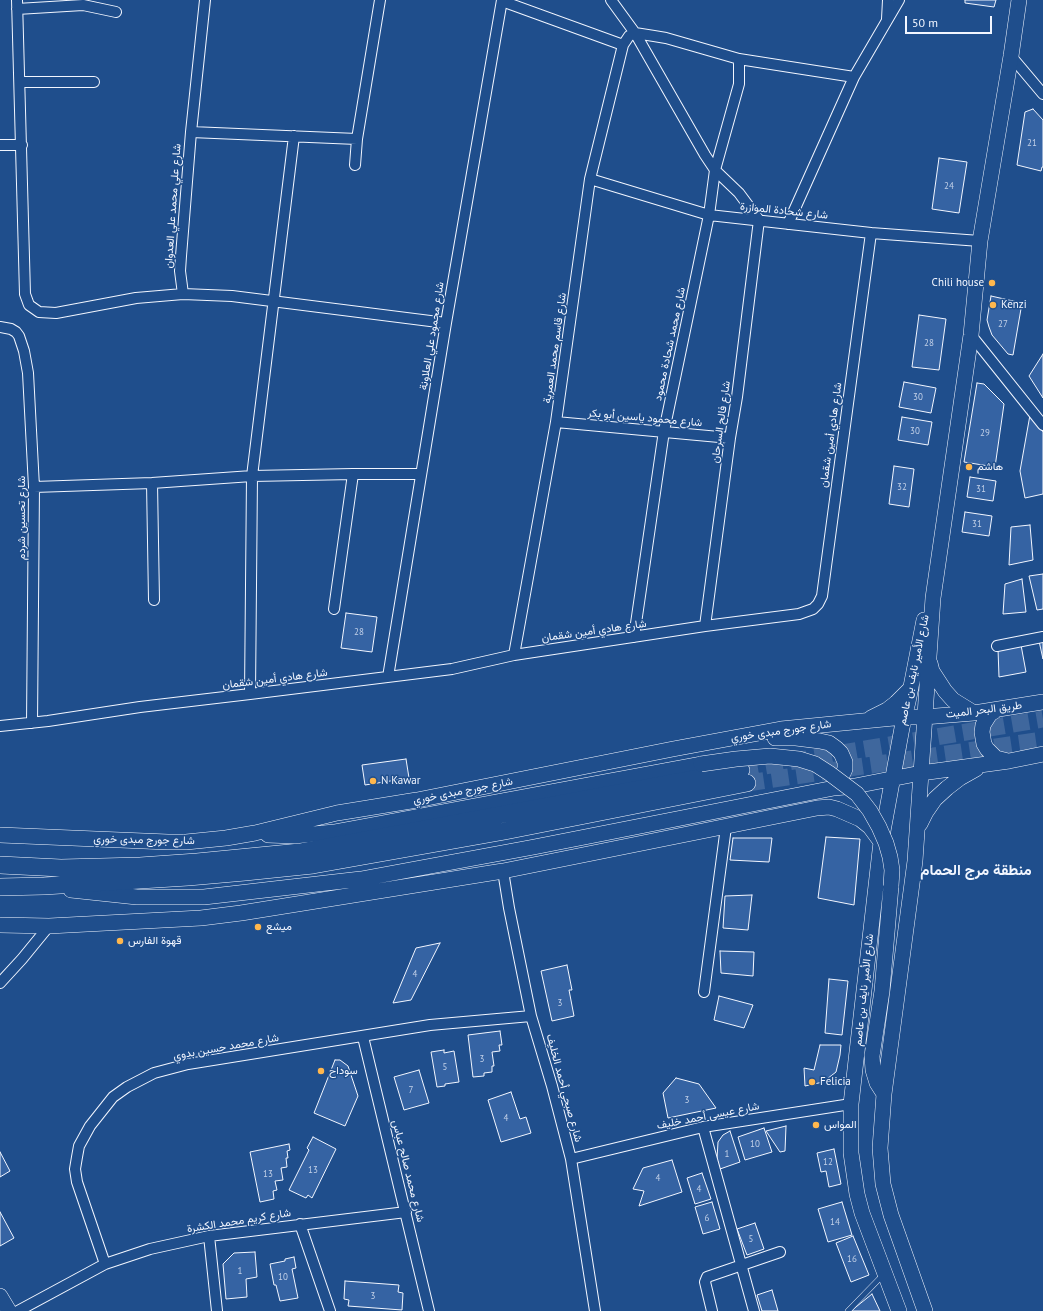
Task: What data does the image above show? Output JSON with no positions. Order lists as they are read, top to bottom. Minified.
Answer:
{"streets":{"street":["شارع علي محمد علي العدوان","شارع شحادة الموازرة","شارع محمود علي العلاونة","شارع محمد شحادة محمود","شارع قاسم محمد العمرية","شارع محمود ياسين أبو بكر","شارع فالح السرحان","شارع هادي أمين شقمان","شارع تحسين شردم","شارع الأمير نايف بن عاصم","طريق البحر الميت","شارع جورج مبدى خوري","شارع محمد حسين بدوي","شارع صبحي أحمد الخليف","شارع عيسى أحمد خليف","شارع محمد صالح عباس","شارع كريم محمد الكشرة"]},"crossings":[["شارع شحادة الموازرة","شارع محمد شحادة محمود"],["شارع شحادة الموازرة","شارع قاسم محمد العمرية"],["شارع شحادة الموازرة","شارع فالح السرحان"],["شارع شحادة الموازرة","شارع هادي أمين شقمان"],["شارع محمود علي العلاونة","شارع هادي أمين شقمان"],["شارع محمد شحادة محمود","شارع محمود ياسين أبو بكر"],["شارع محمد شحادة محمود","شارع هادي أمين شقمان"],["شارع قاسم محمد العمرية","شارع محمود ياسين أبو بكر"],["شارع قاسم محمد العمرية","شارع هادي أمين شقمان"],["شارع محمود ياسين أبو بكر","شارع فالح السرحان"],["شارع فالح السرحان","شارع هادي أمين شقمان"],["شارع هادي أمين شقمان","شارع تحسين شردم"],["شارع الأمير نايف بن عاصم","طريق البحر الميت"],["شارع الأمير نايف بن عاصم","شارع جورج مبدى خوري"],["شارع الأمير نايف بن عاصم","شارع عيسى أحمد خليف"],["طريق البحر الميت","شارع جورج مبدى خوري"],["شارع محمد حسين بدوي","شارع صبحي أحمد الخليف"],["شارع محمد حسين بدوي","شارع محمد صالح عباس"],["شارع محمد حسين بدوي","شارع كريم محمد الكشرة"],["شارع صبحي أحمد الخليف","شارع عيسى أحمد خليف"],["شارع محمد صالح عباس","شارع كريم محمد الكشرة"]],"districts":["منطقة مرج الحمام"],"places":["Chili house","Kenzi","هاشم","N Kawar","ميشع","قهوة الفارس","سوداح","Felicia","المواس"],"house_numbers":["21","24","27","28","30","30","29","32","31","31","28","4","3","3","5","7","3","4","10","1","12","13","13","4","4","6","14","5","16","1","10","3"],"scale_bar":"50 m"}
